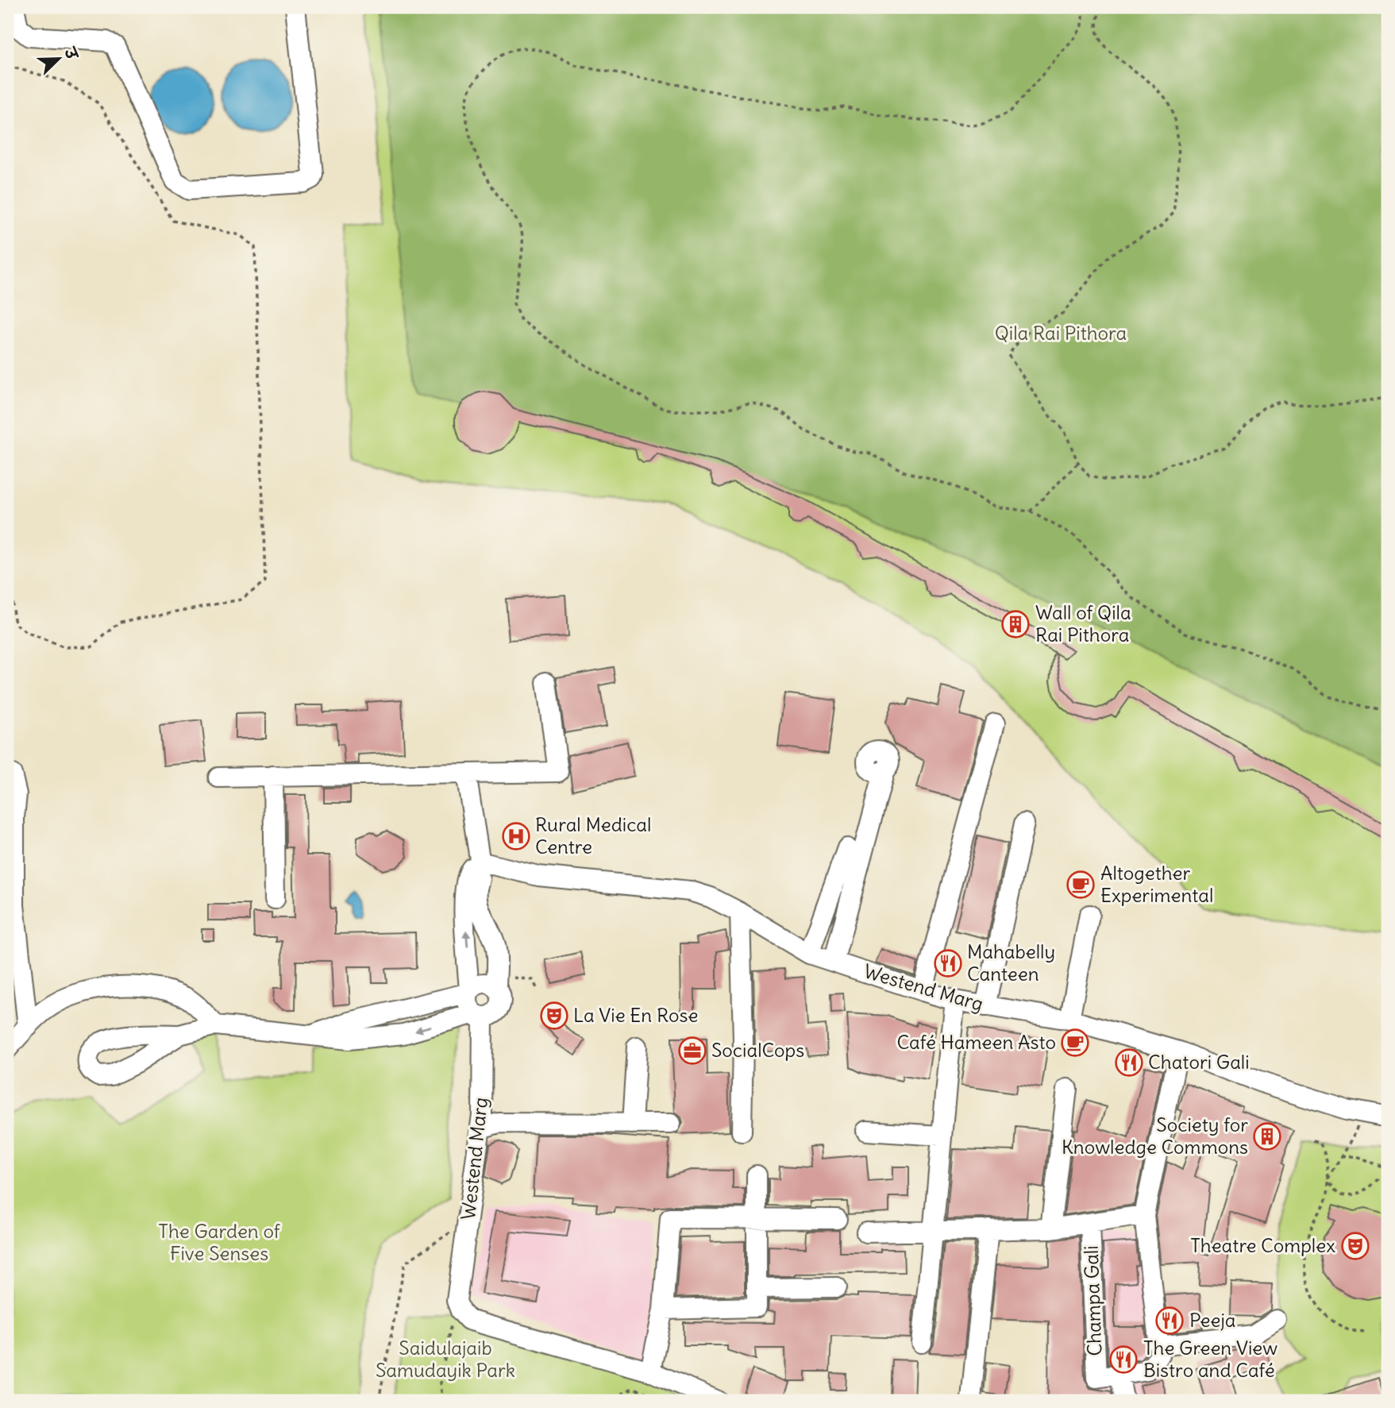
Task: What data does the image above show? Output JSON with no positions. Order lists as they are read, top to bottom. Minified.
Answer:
{"streets":{"street":["Westend Marg","Champa Gali"]},"parks":["Qila Rai Pithora","The Garden of Five Senses","Saidulajaib Samudayik Park"],"places":{"building":["Wall of Qila Rai Pithora","Society for Knowledge Commons"],"hospital":["Rural Medical Centre"],"cafe":["Altogether Experimental","Café Hameen Asto"],"restaurant":["Mahabelly Canteen","Chatori Gali","Peeja","The Green View Bistro and Café"],"theatre":["La Vie En Rose","Theatre Complex"],"office":["SocialCops"]},"north":"top right"}
